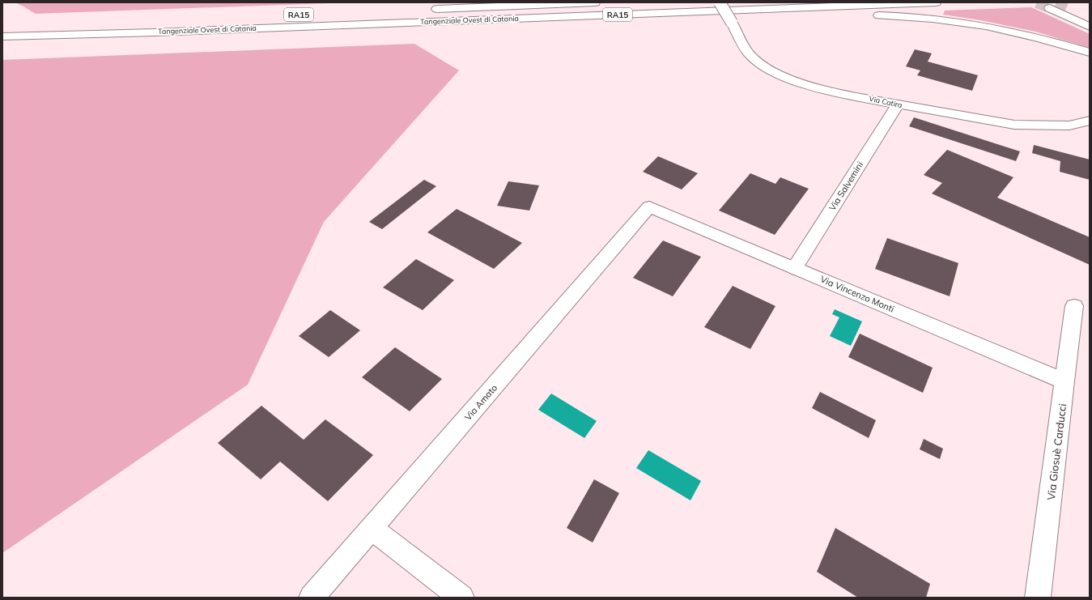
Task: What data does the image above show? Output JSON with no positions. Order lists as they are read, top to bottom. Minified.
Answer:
{"streets":{"main road":["RA15","Tangenziale Ovest di Catania","Via Catira","Via Salvemini","Via Vincenzo Monti","Via Amato","Via Giosuè Carducci"]},"crossings":[["Via Catira","Via Salvemini"],["Via Salvemini","Via Vincenzo Monti"],["Via Vincenzo Monti","Via Amato"],["Via Vincenzo Monti","Via Giosuè Carducci"]]}
